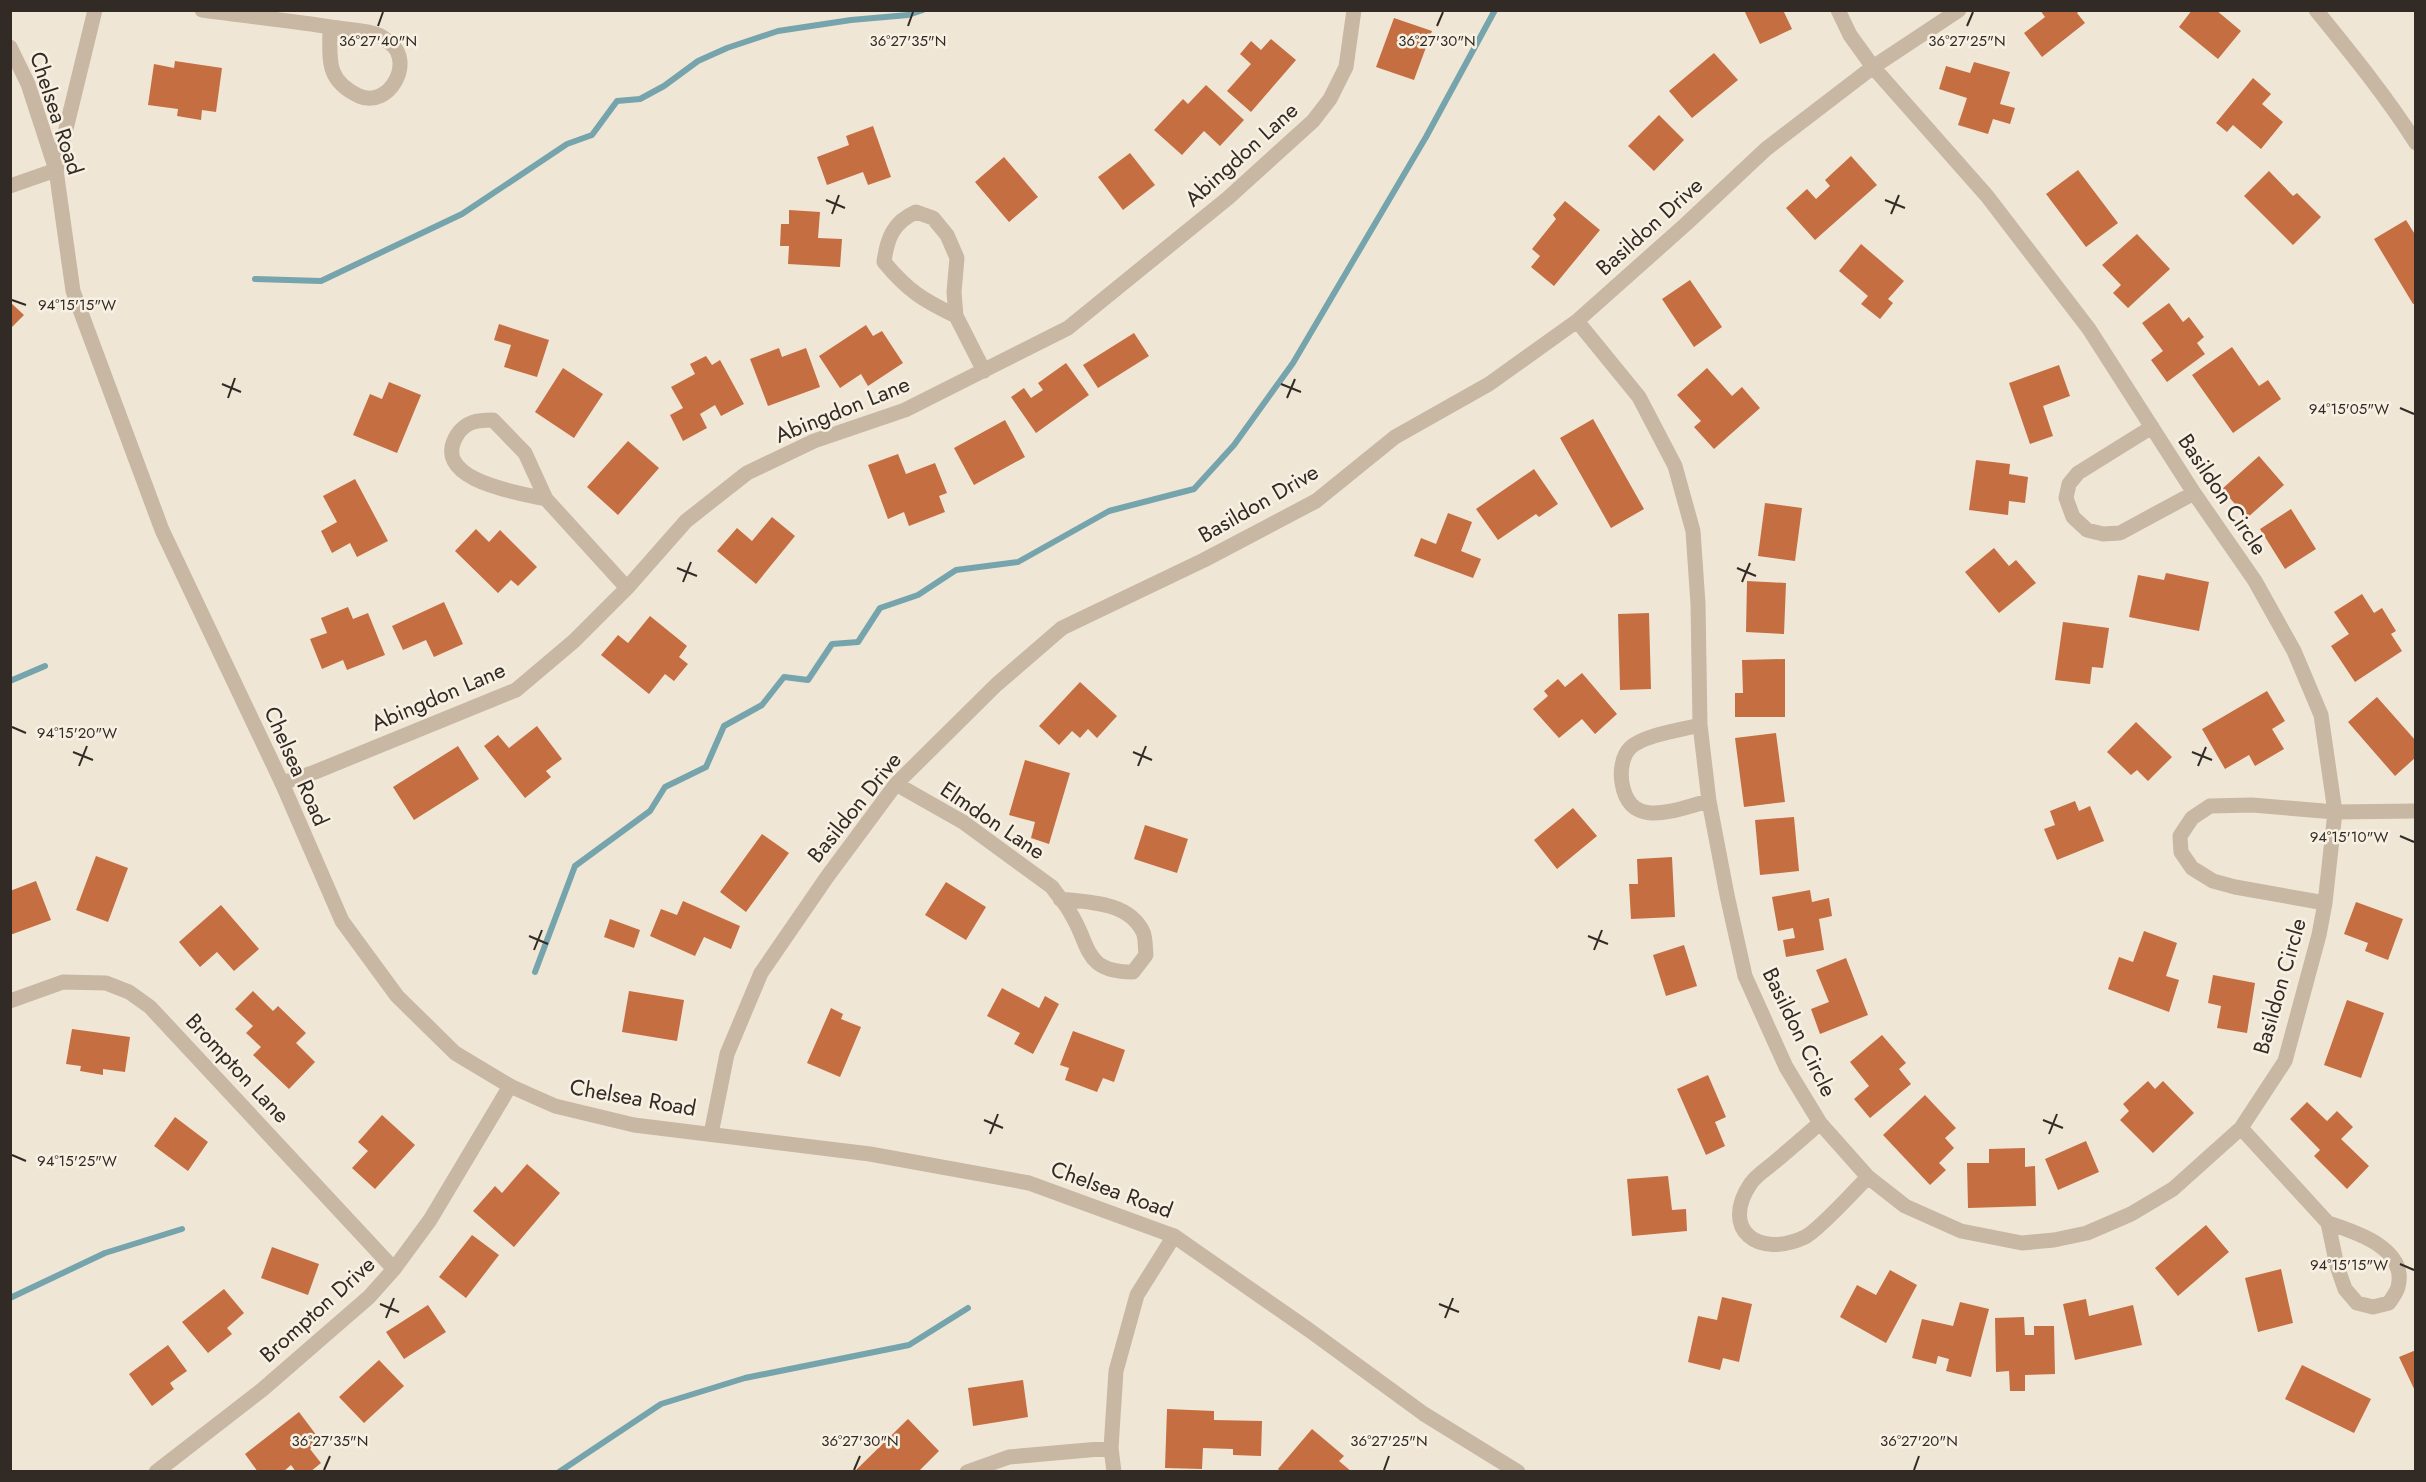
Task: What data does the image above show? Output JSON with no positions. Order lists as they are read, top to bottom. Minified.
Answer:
{"streets":{"street":["Chelsea Road","Abingdon Lane","Basildon Drive","Basildon Circle","Elmdon Lane","Brompton Lane","Brompton Drive"]},"crossings":[["Chelsea Road","Abingdon Lane"],["Chelsea Road","Basildon Drive"],["Chelsea Road","Brompton Drive"],["Basildon Drive","Basildon Circle"],["Basildon Drive","Elmdon Lane"],["Brompton Lane","Brompton Drive"]],"coordinates":["36°27'35\"N","36°27'40\"N","36°27'30\"N","36°27'25\"N","94°15'15\"W","94°15'05\"W","94°15'20\"W","94°15'10\"W","94°15'25\"W","36°27'20\"N"]}
